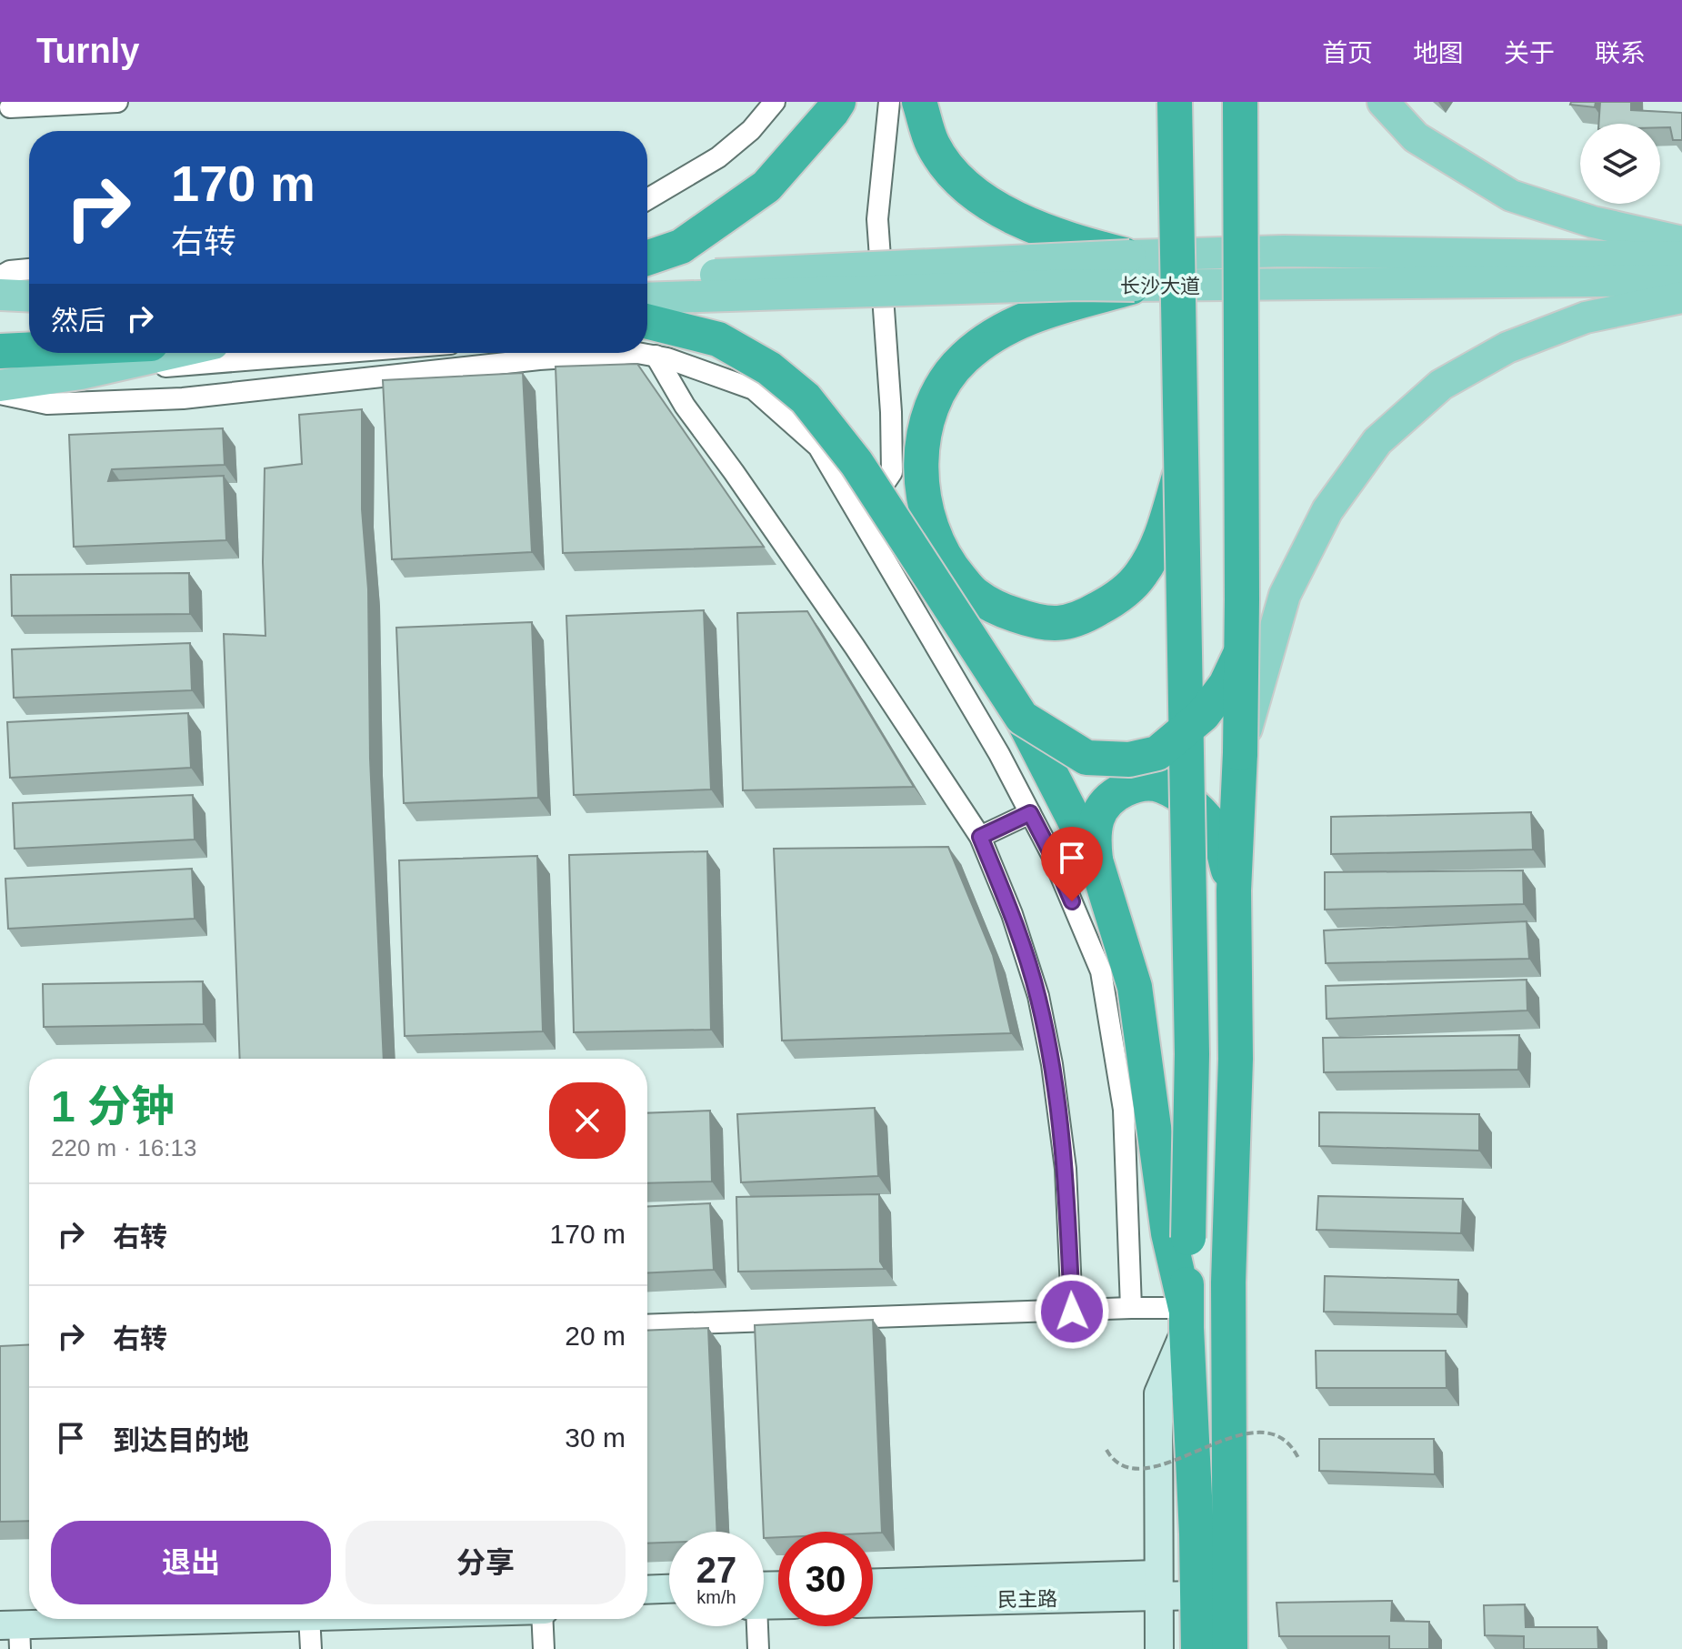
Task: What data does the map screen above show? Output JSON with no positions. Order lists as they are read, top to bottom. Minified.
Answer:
{"streets":{"main road":["长沙大道"],"street":["民主路"]},"page":{"header":"Turnly","nav":["首页","地图","关于","联系"],"turn":["170 m","右转"],"then":"然后","heading":["1 分钟","220 m · 16:13"],"list":[{"name":"右转","value":"170 m"},{"name":"右转","value":"20 m"},{"name":"到达目的地","value":"30 m"}],"buttons":["退出","分享"],"speed":"27 km/h","limit":"30"}}
